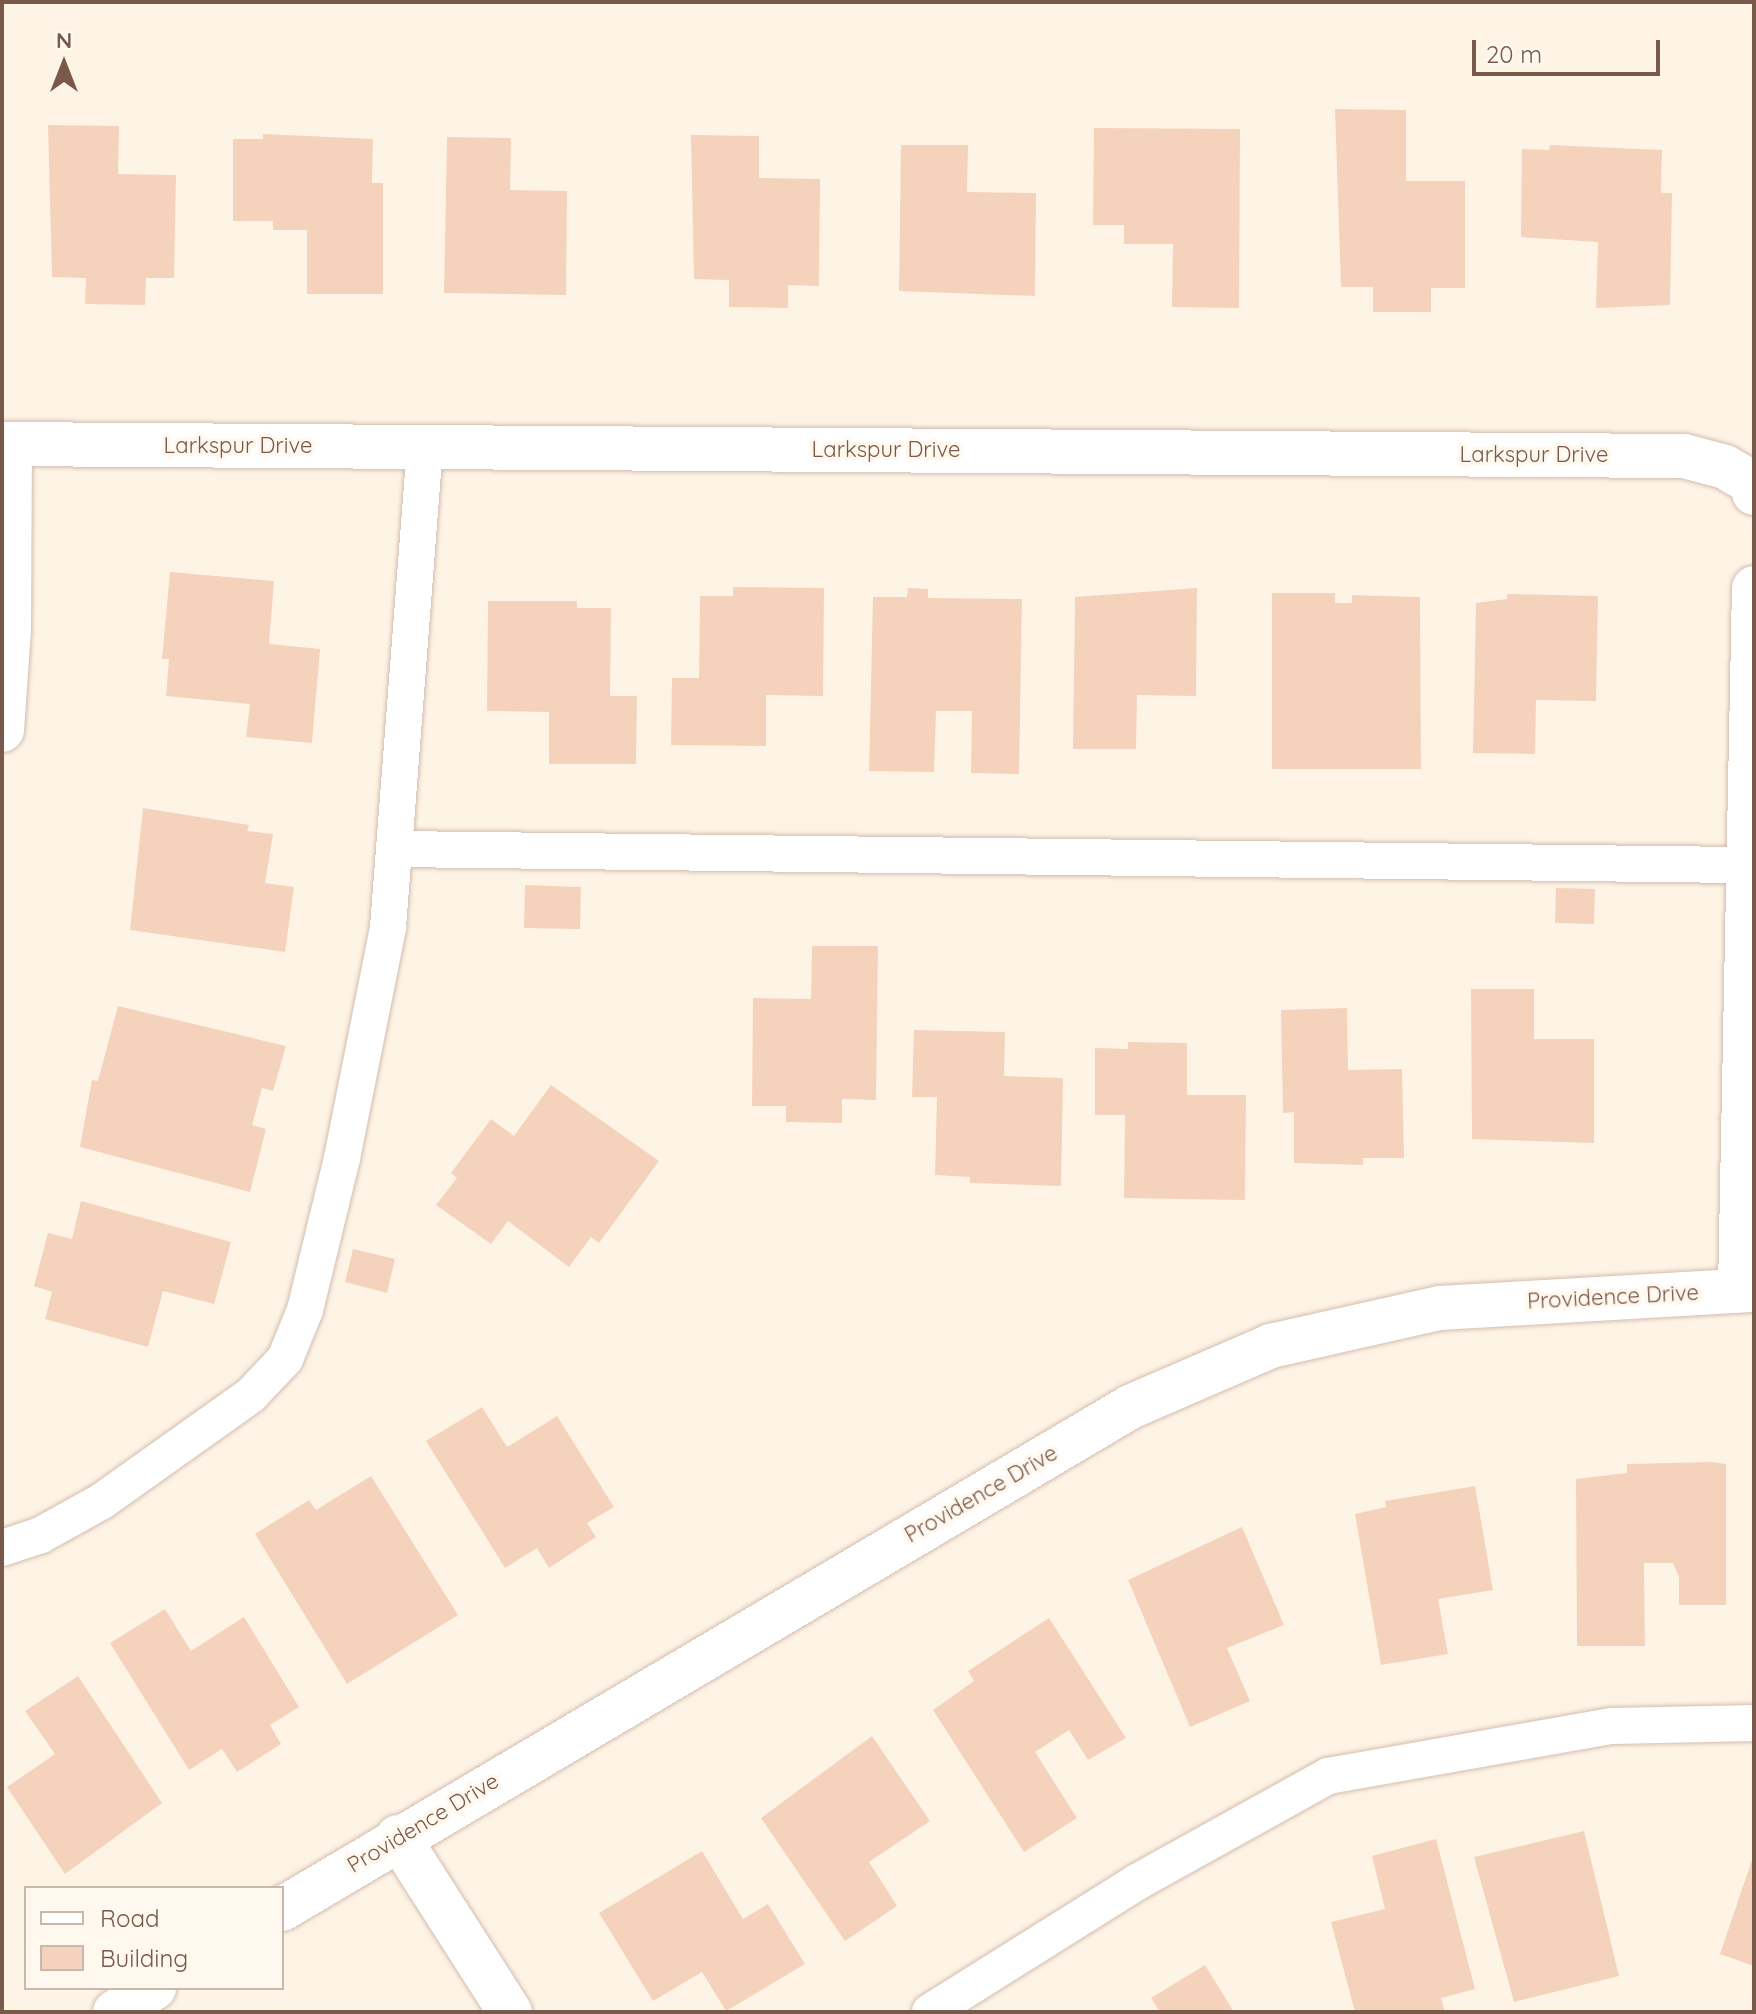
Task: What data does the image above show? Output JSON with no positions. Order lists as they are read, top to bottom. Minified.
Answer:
{"streets":{"street":["Larkspur Drive","Providence Drive"]},"legend":["Road","Building"],"scale_bar":"20 m","north":"top"}
